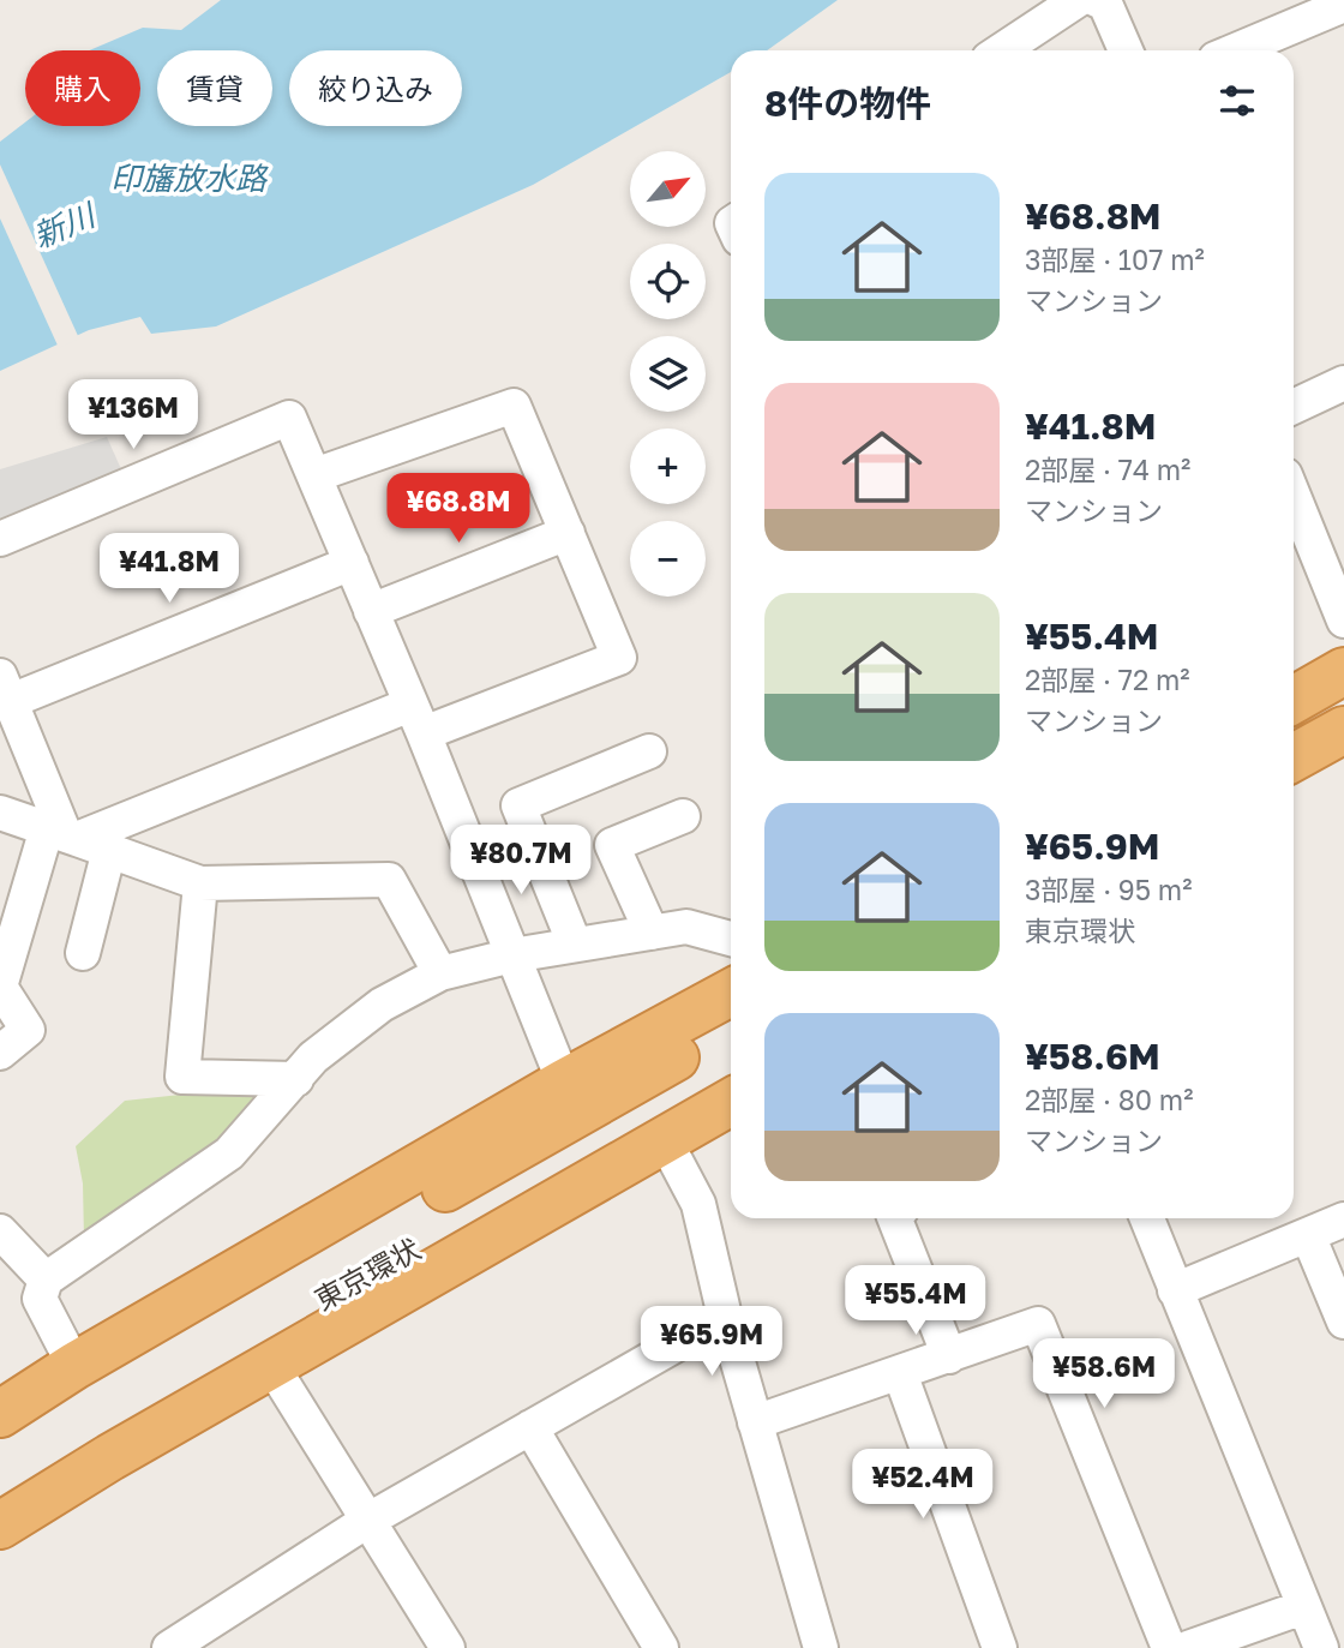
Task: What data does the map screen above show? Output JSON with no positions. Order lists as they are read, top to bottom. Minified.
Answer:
{"streets":{"highway":["東京環状"]},"water":["印旛放水路","新川"],"north":"top right","page":{"chip":["購入","賃貸","絞り込み"],"heading":"8件の物件","map_buttons":["+","−"],"list":[{"name":"¥68.8M","note":"3部屋 · 107 m² · マンション"},{"name":"¥41.8M","note":"2部屋 · 74 m² · マンション"},{"name":"¥55.4M","note":"2部屋 · 72 m² · マンション"},{"name":"¥65.9M","note":"3部屋 · 95 m² · 東京環状"},{"name":"¥58.6M","note":"2部屋 · 80 m² · マンション"}],"price":["¥136M","¥68.8M","¥41.8M","¥80.7M","¥55.4M","¥65.9M","¥58.6M","¥52.4M"]}}
